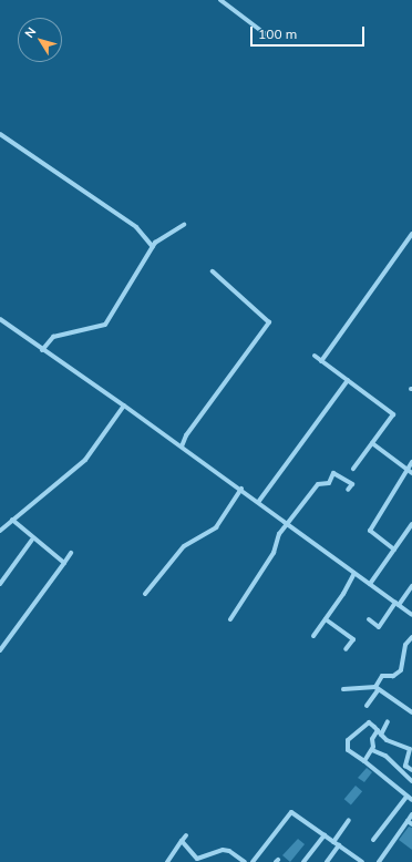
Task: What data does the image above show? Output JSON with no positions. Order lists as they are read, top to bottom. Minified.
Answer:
{"scale_bar":"100 m","north":"top left"}
